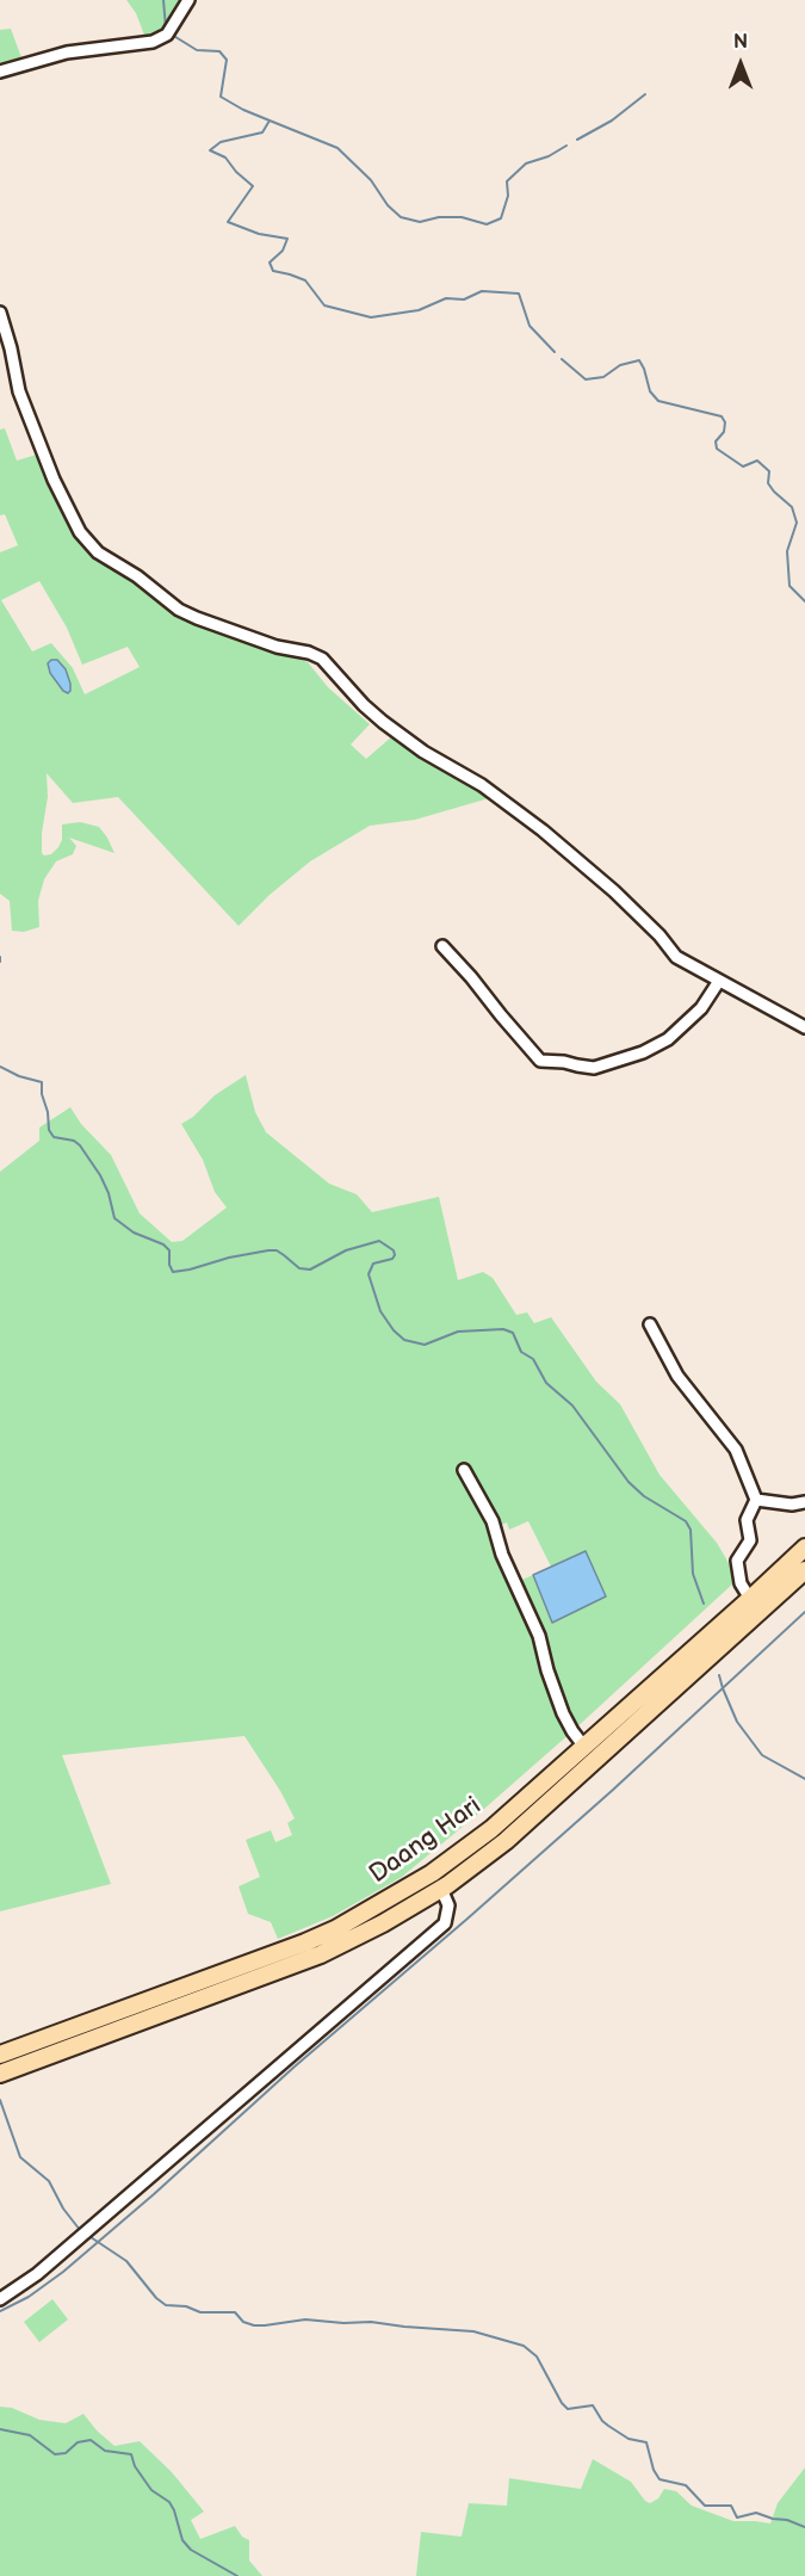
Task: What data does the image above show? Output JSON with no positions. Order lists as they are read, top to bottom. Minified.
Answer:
{"streets":{"main road":["Daang Hari"]},"north":"top"}
